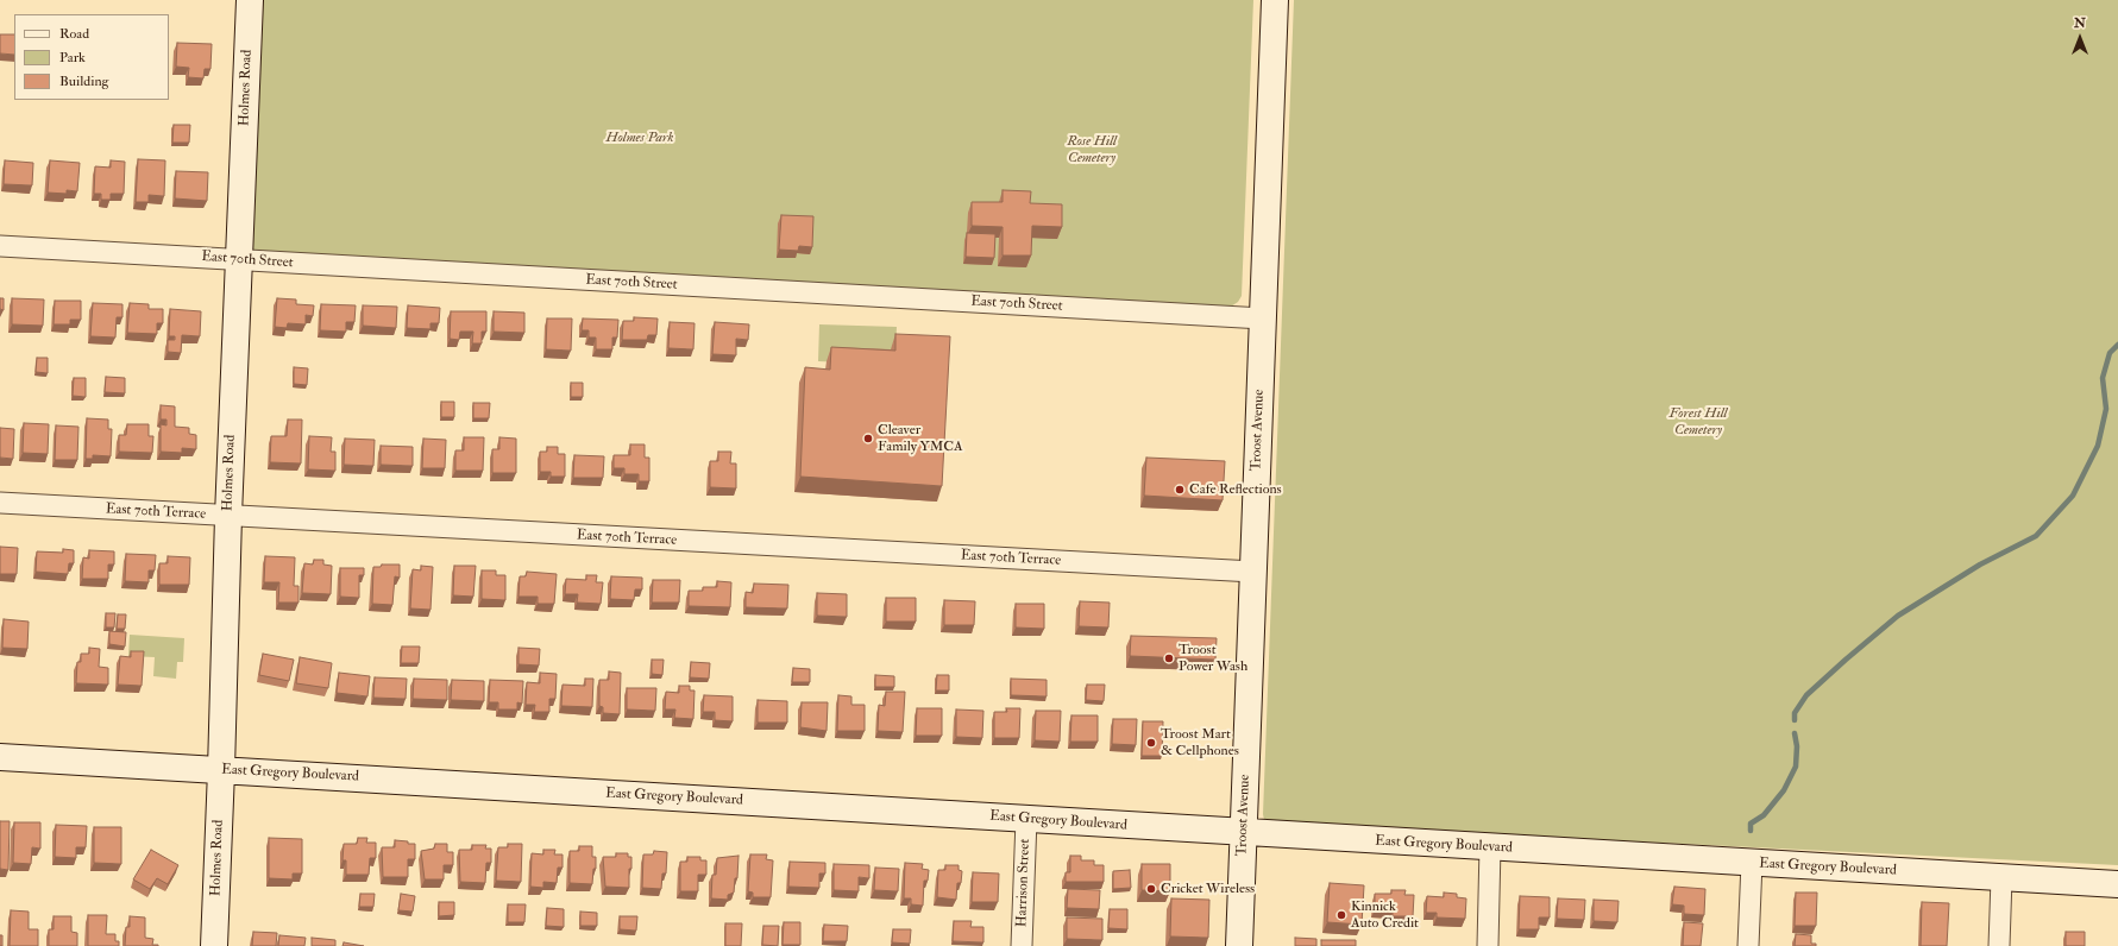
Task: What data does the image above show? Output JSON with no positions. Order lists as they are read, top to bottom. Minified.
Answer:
{"streets":{"main road":["Holmes Road","Troost Avenue","East Gregory Boulevard"],"street":["East 70th Street","East 70th Terrace","Harrison Street"]},"crossings":[["Holmes Road","East 70th Street"],["Holmes Road","East 70th Terrace"],["Holmes Road","East Gregory Boulevard"],["East 70th Street","Troost Avenue"],["Troost Avenue","East 70th Terrace"],["Troost Avenue","East Gregory Boulevard"],["East Gregory Boulevard","Harrison Street"]],"parks":["Holmes Park","Rose Hill Cemetery","Forest Hill Cemetery"],"places":["Cleaver Family YMCA","Cafe Reflections","Troost Power Wash","Troost Mart & Cellphones","Cricket Wireless","Kinnick Auto Credit"],"legend":["Road","Park","Building"],"north":"top"}
